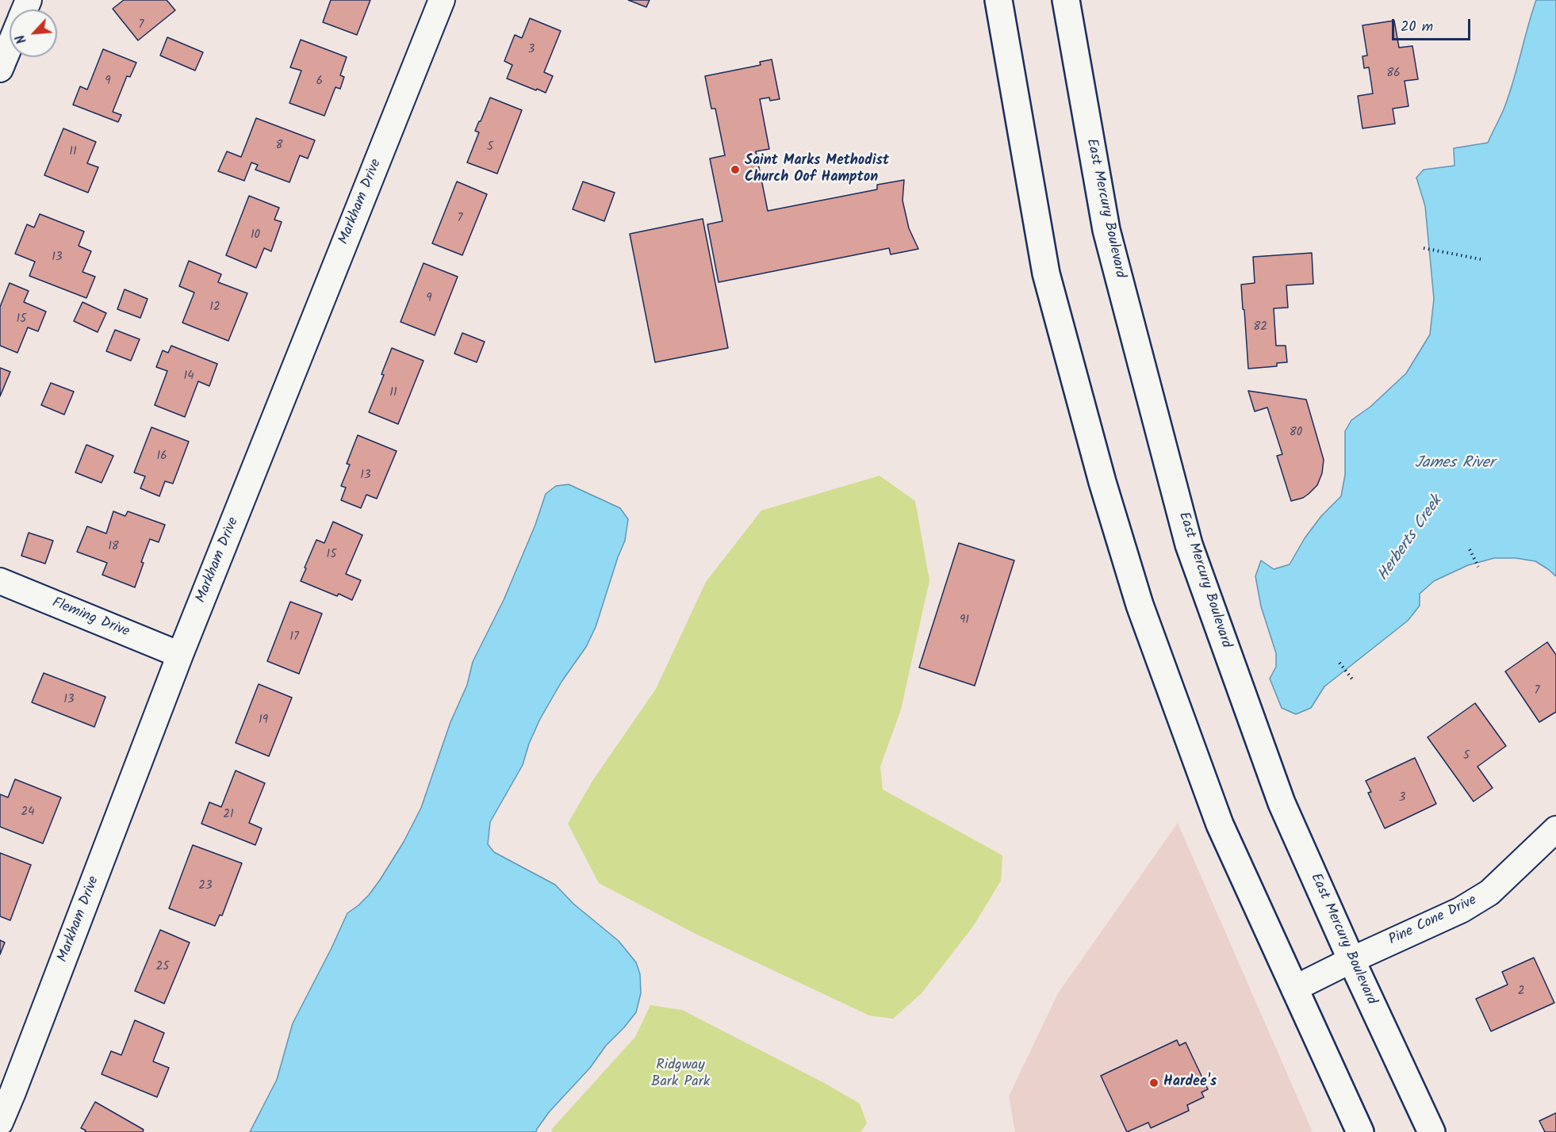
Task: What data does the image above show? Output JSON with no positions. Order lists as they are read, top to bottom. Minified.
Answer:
{"streets":{"main road":["East Mercury Boulevard"],"street":["Markham Drive","Fleming Drive","Pine Cone Drive"]},"crossings":[["Markham Drive","Fleming Drive"],["East Mercury Boulevard","Pine Cone Drive"]],"water":["James River","Herberts Creek"],"parks":["Ridgway Bark Park"],"places":["Saint Marks Methodist Church Oof Hampton","Hardee's"],"house_numbers":["7","3","86","9","6","8","5","11","7","10","13","9","12","15","82","14","11","80","16","13","18","15","91","17","7","13","19","5","3","24","21","23","25","2"],"scale_bar":"20 m","north":"bottom left"}
